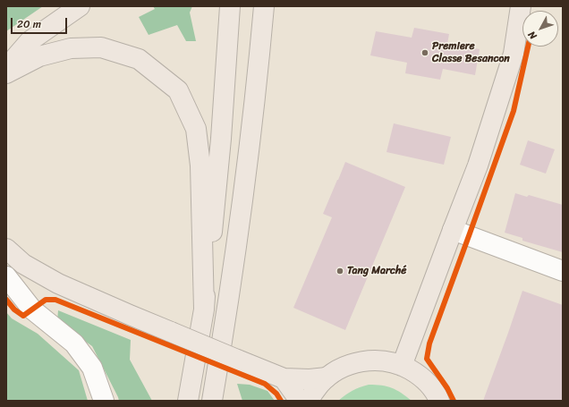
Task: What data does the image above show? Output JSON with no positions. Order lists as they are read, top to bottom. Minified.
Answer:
{"places":["Premiere Classe Besancon","Tang Marché"],"scale_bar":"20 m","north":"bottom left"}
